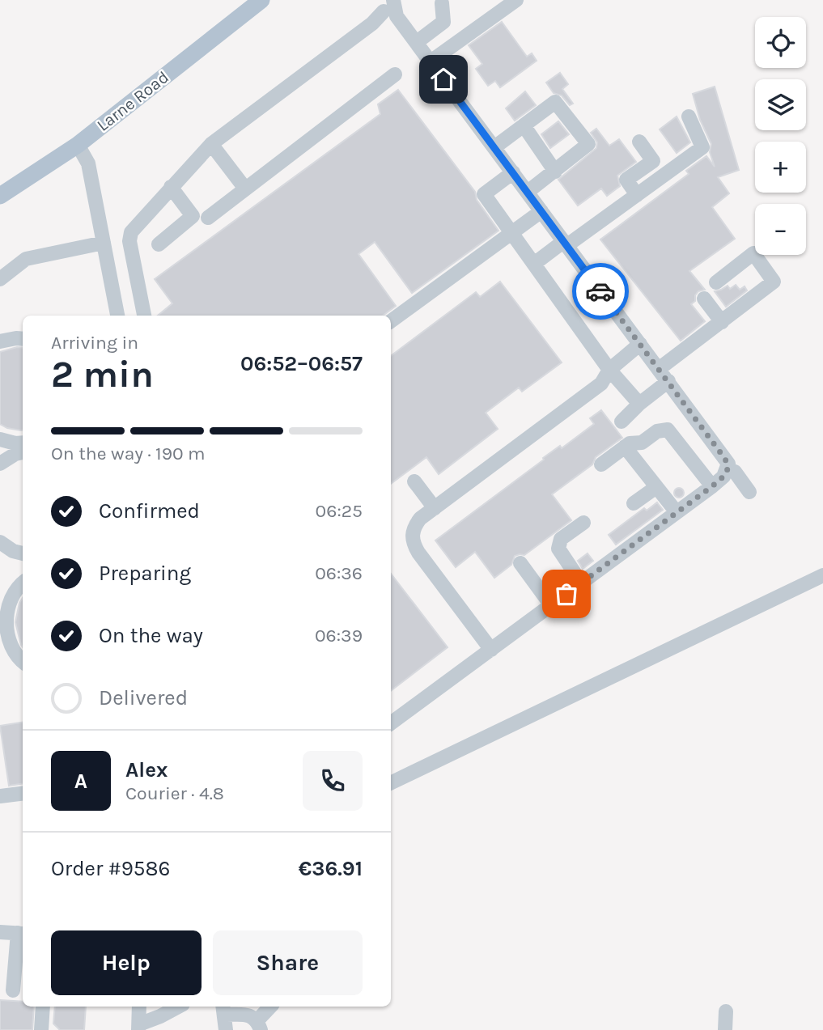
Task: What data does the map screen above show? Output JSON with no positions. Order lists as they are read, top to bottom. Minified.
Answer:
{"streets":{"main road":["Larne Road"]},"page":{"map_buttons":["+","−"],"heading":["2 min","Arriving in","06:52–06:57"],"panel":["Alex","Courier · 4.8","Order #9586","€36.91"],"bar":"On the way · 190 m","list":[["Confirmed","06:25"],["Preparing","06:36"],["On the way","06:39"],"Delivered"],"round":"A","buttons":["Help","Share"]}}
